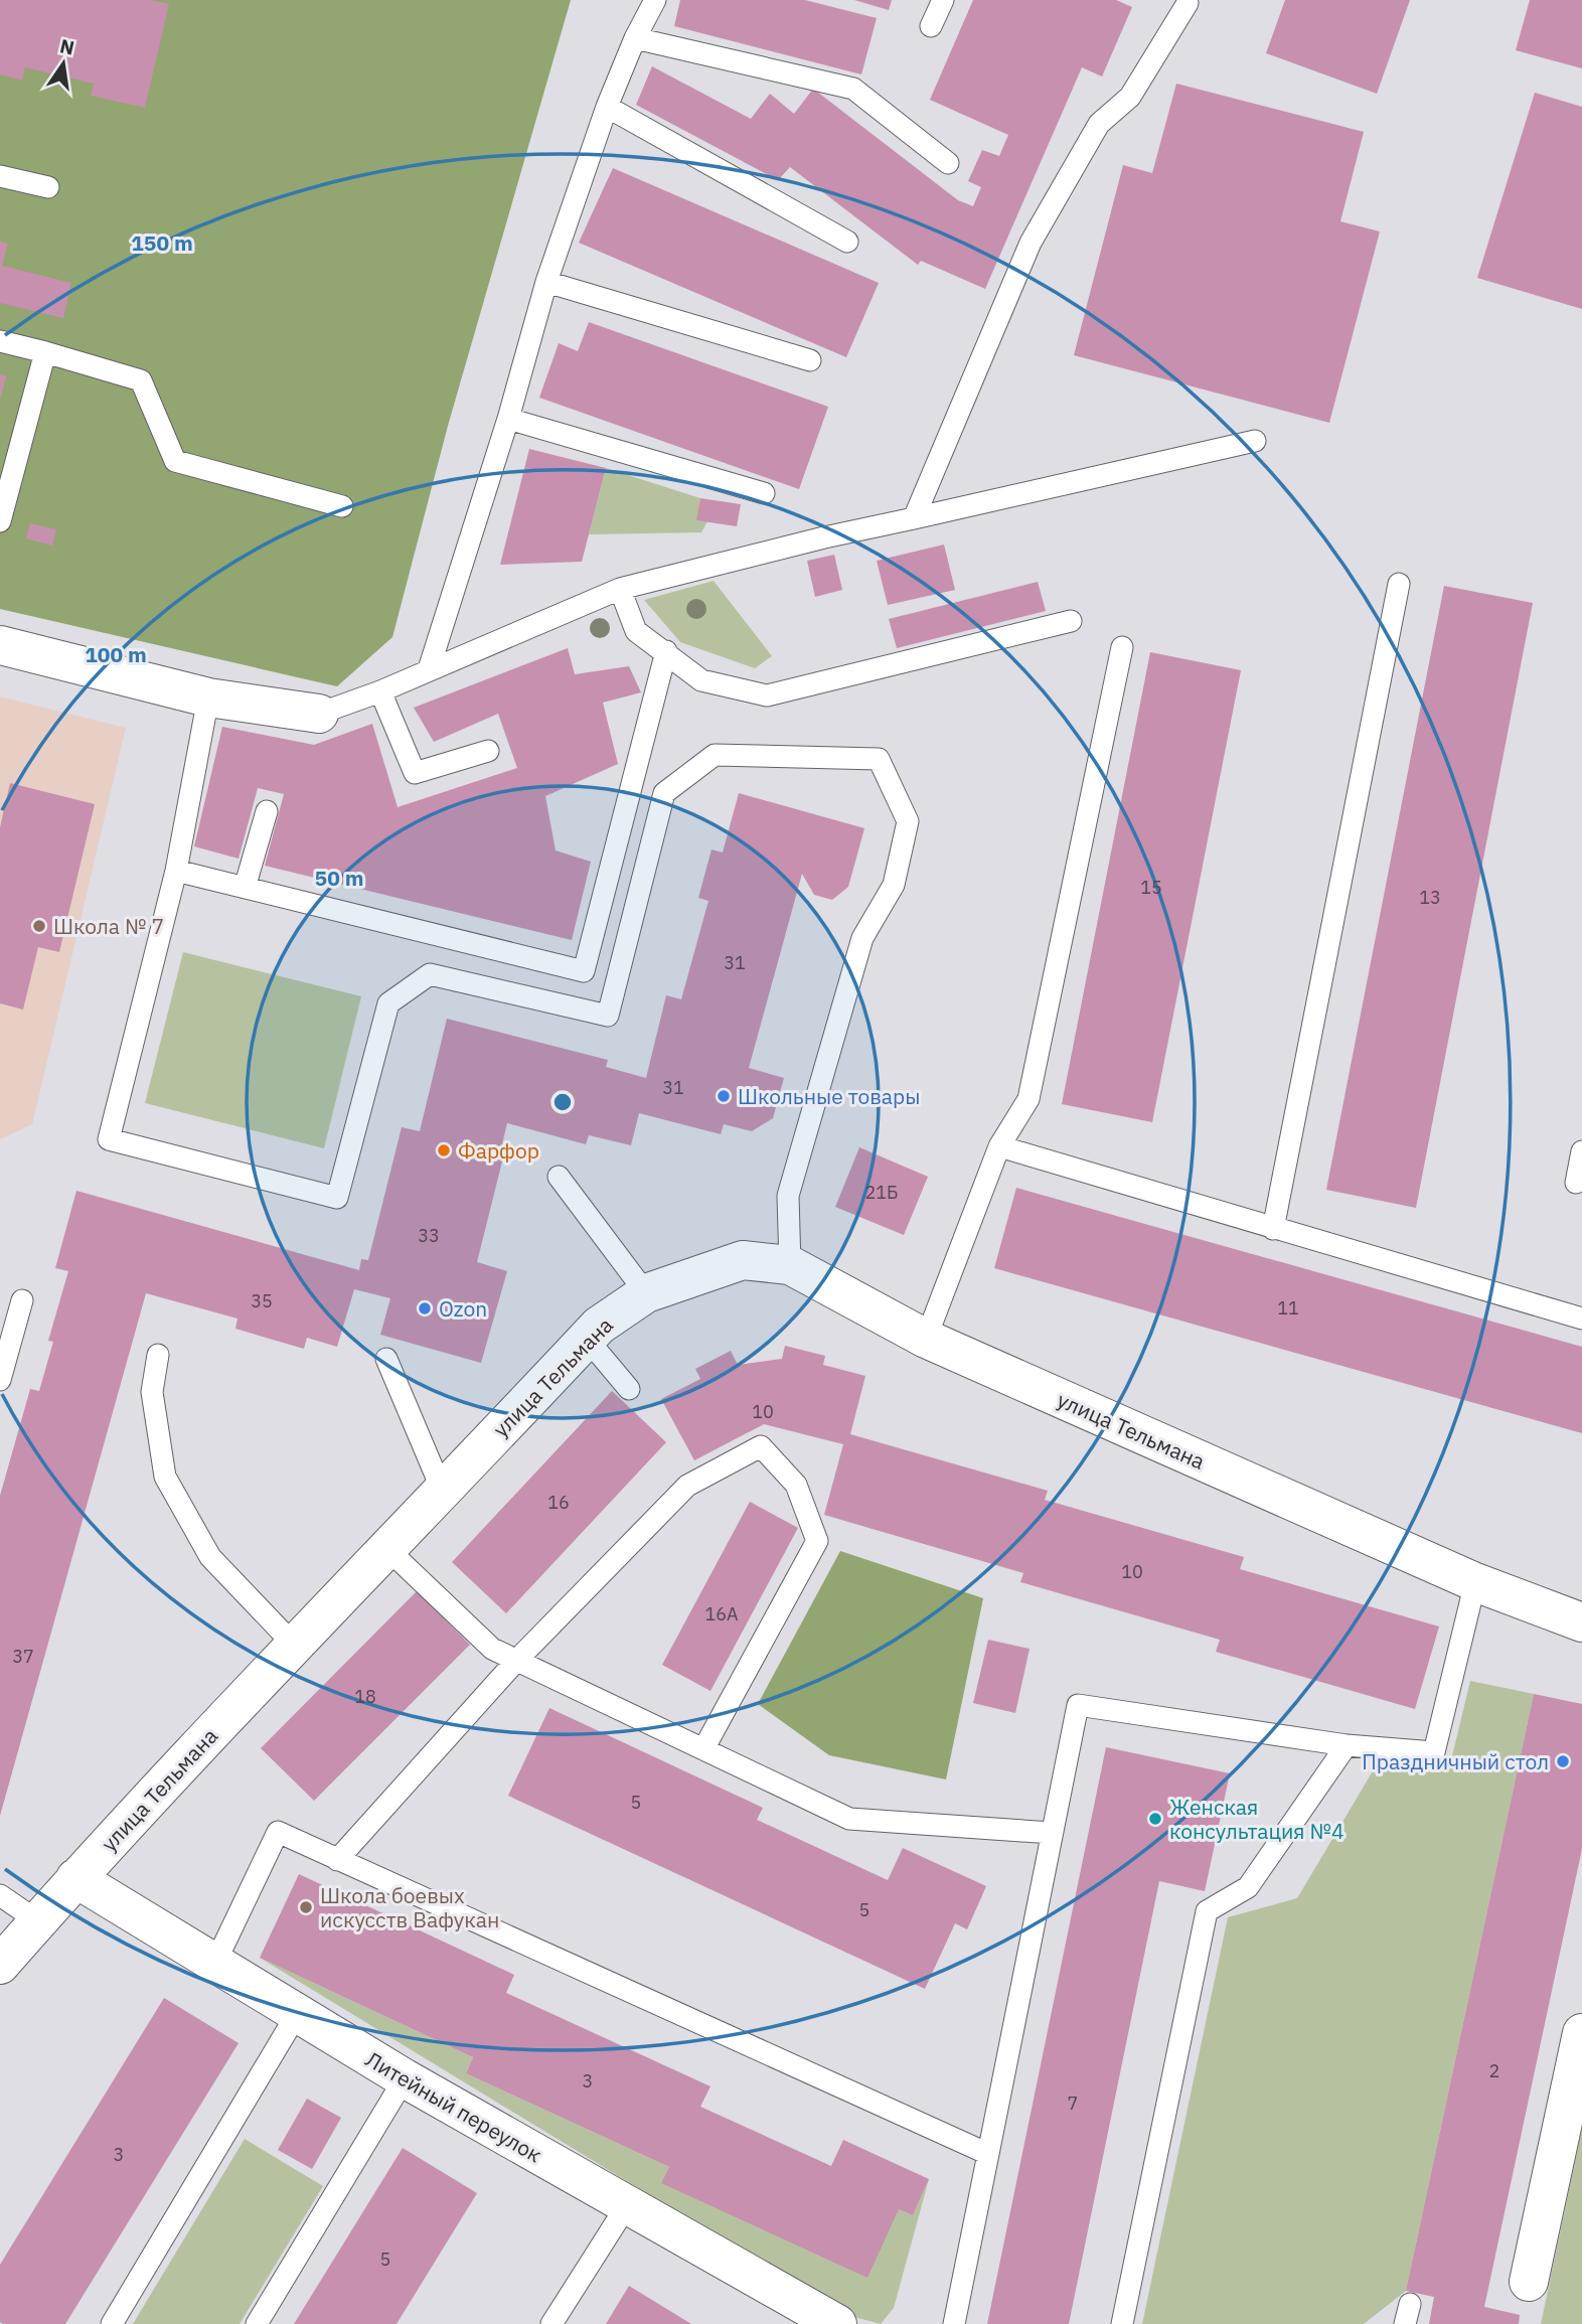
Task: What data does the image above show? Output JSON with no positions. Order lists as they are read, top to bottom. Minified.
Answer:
{"streets":{"street":["улица Тельмана","Литейный переулок"]},"crossings":[["улица Тельмана","Литейный переулок"]],"places":["Школа № 7","Школьные товары","Фарфор","Ozon","Праздничный стол","Женская консультация №4","Школа боевых искусств Вафукан"],"house_numbers":["15","13","31","31","21Б","33","35","11","10","16","10","16А","37","18","5","5","2","3","7","3","5"],"north":"top","rings":["150 m","100 m","50 m"]}
